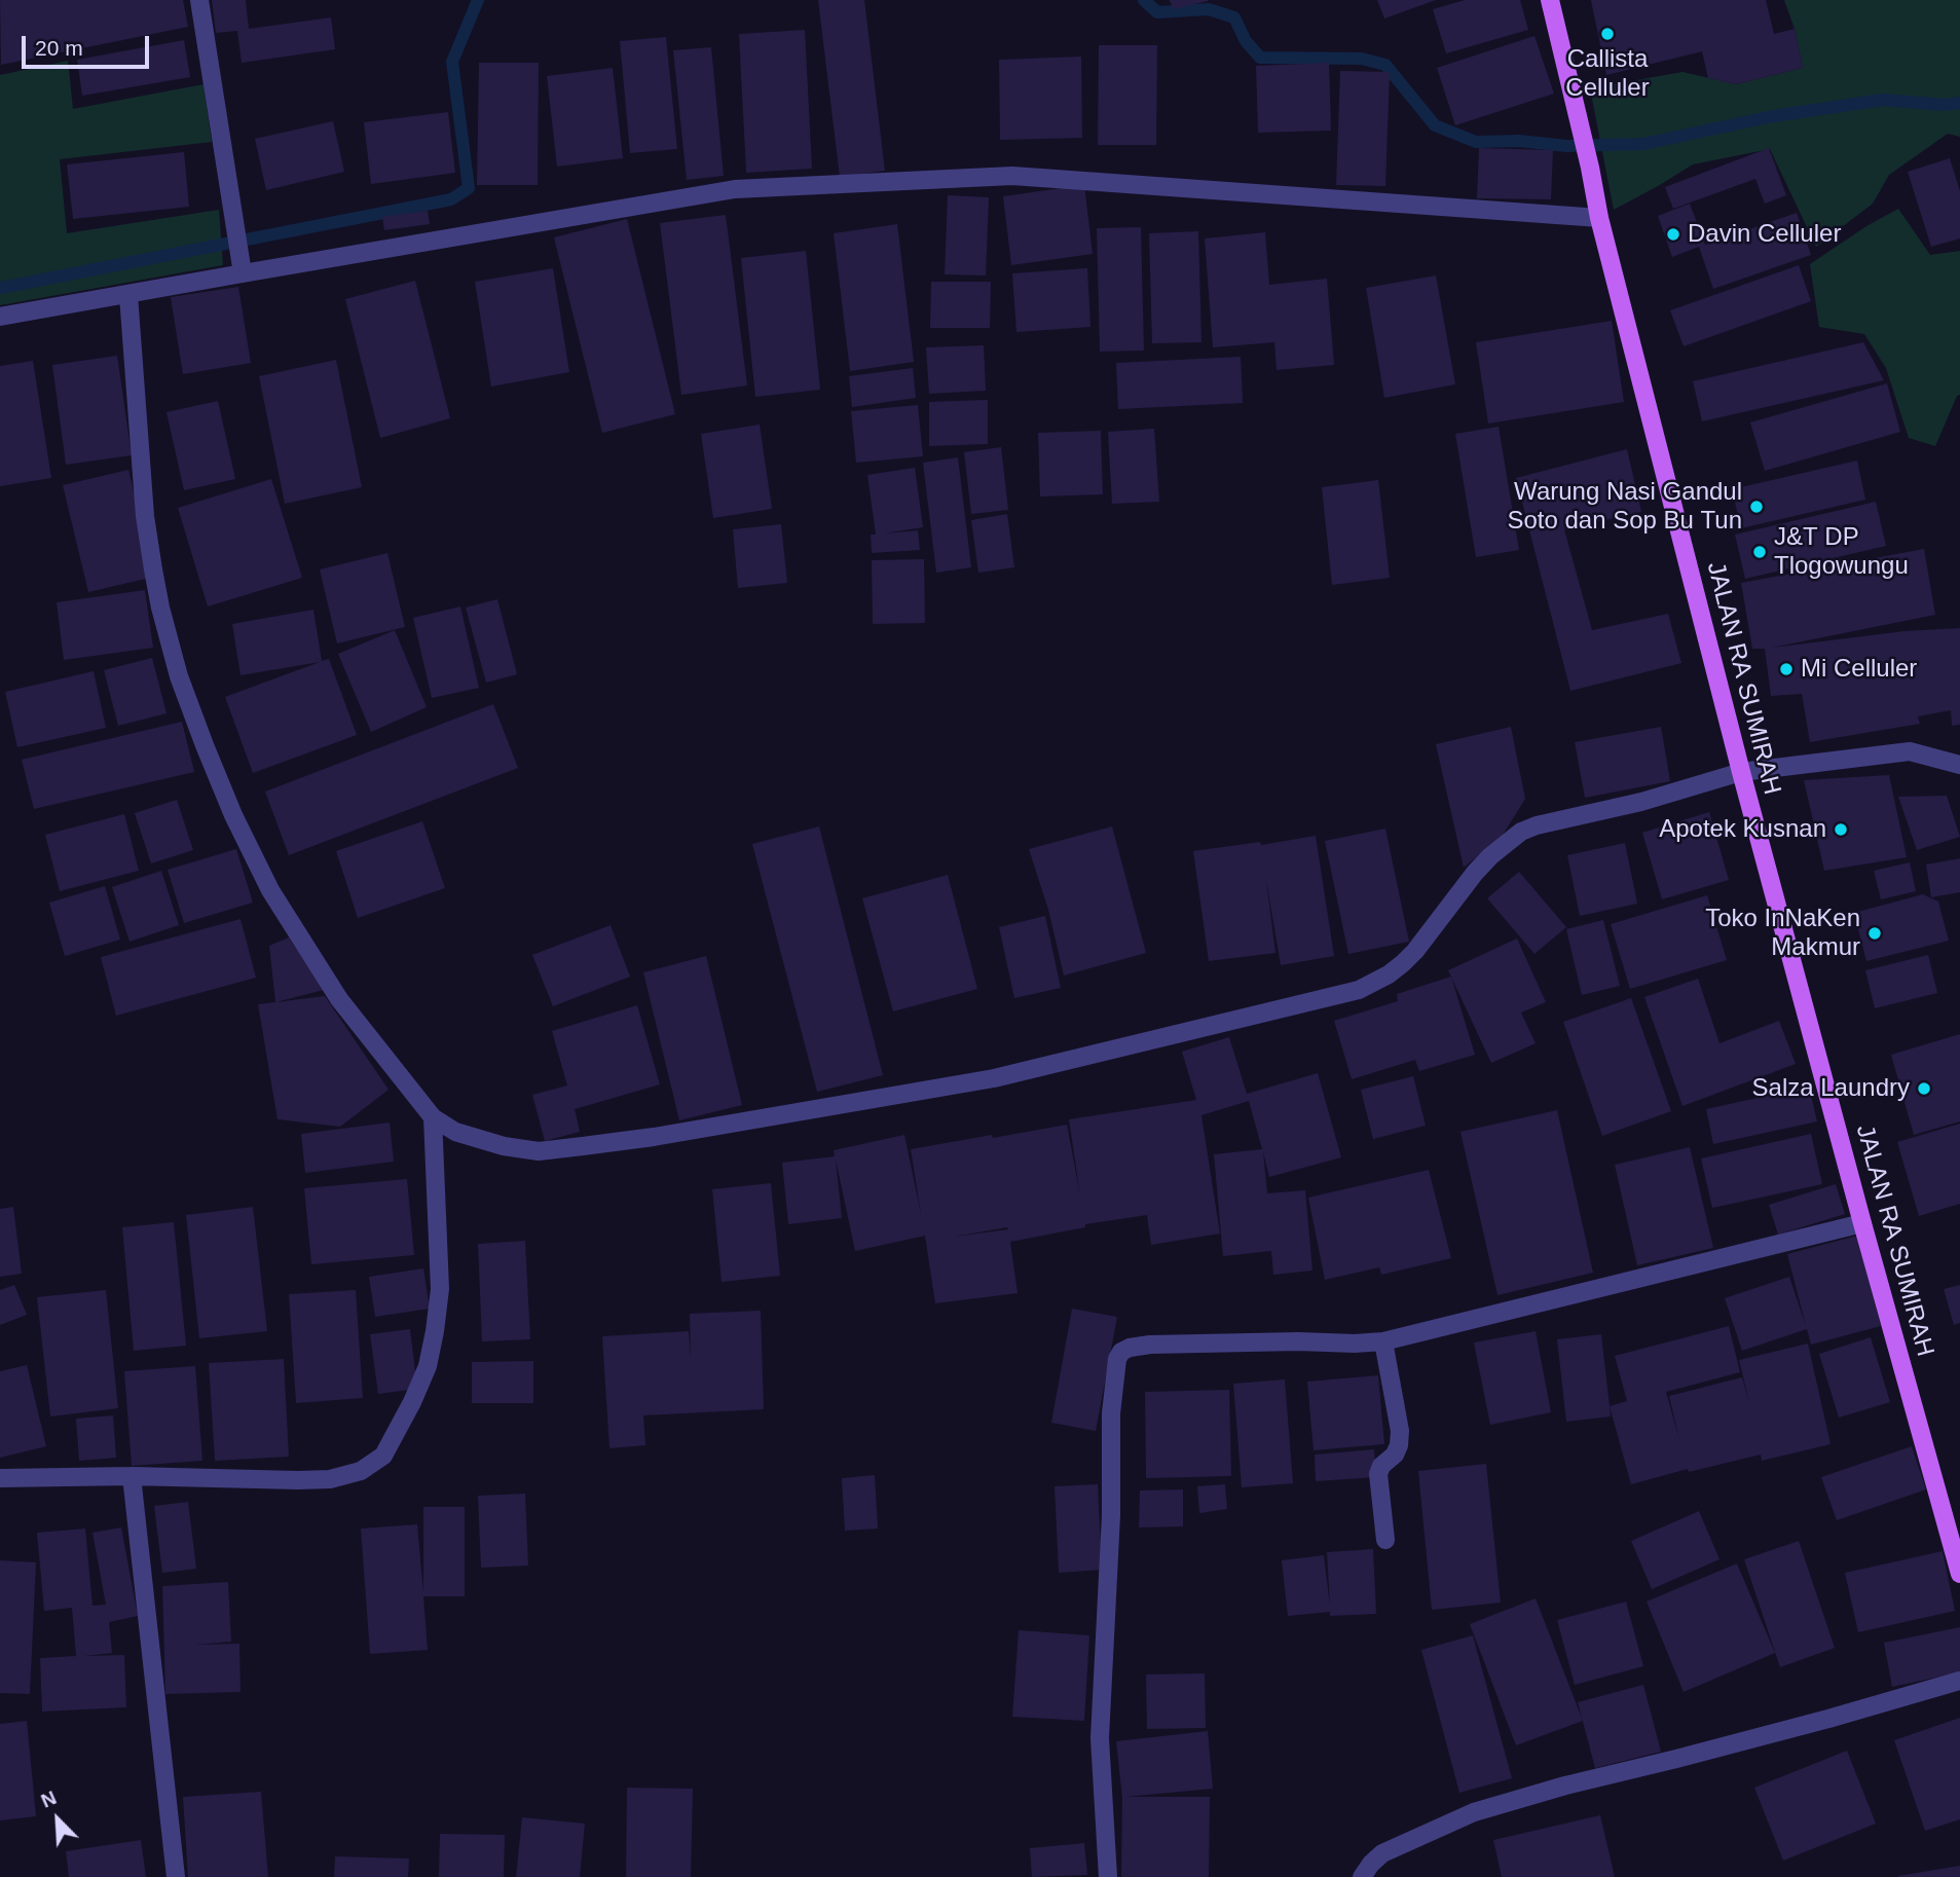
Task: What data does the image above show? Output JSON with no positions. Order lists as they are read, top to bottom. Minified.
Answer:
{"streets":{"main road":["JALAN RA SUMIRAH"]},"places":["Callista Celluler","Davin Celluler","Warung Nasi Gandul Soto dan Sop Bu Tun","J&T DP Tlogowungu","Mi Celluler","Apotek Kusnan","Toko InNaKen Makmur","Salza Laundry"],"scale_bar":"20 m","north":"top left"}
